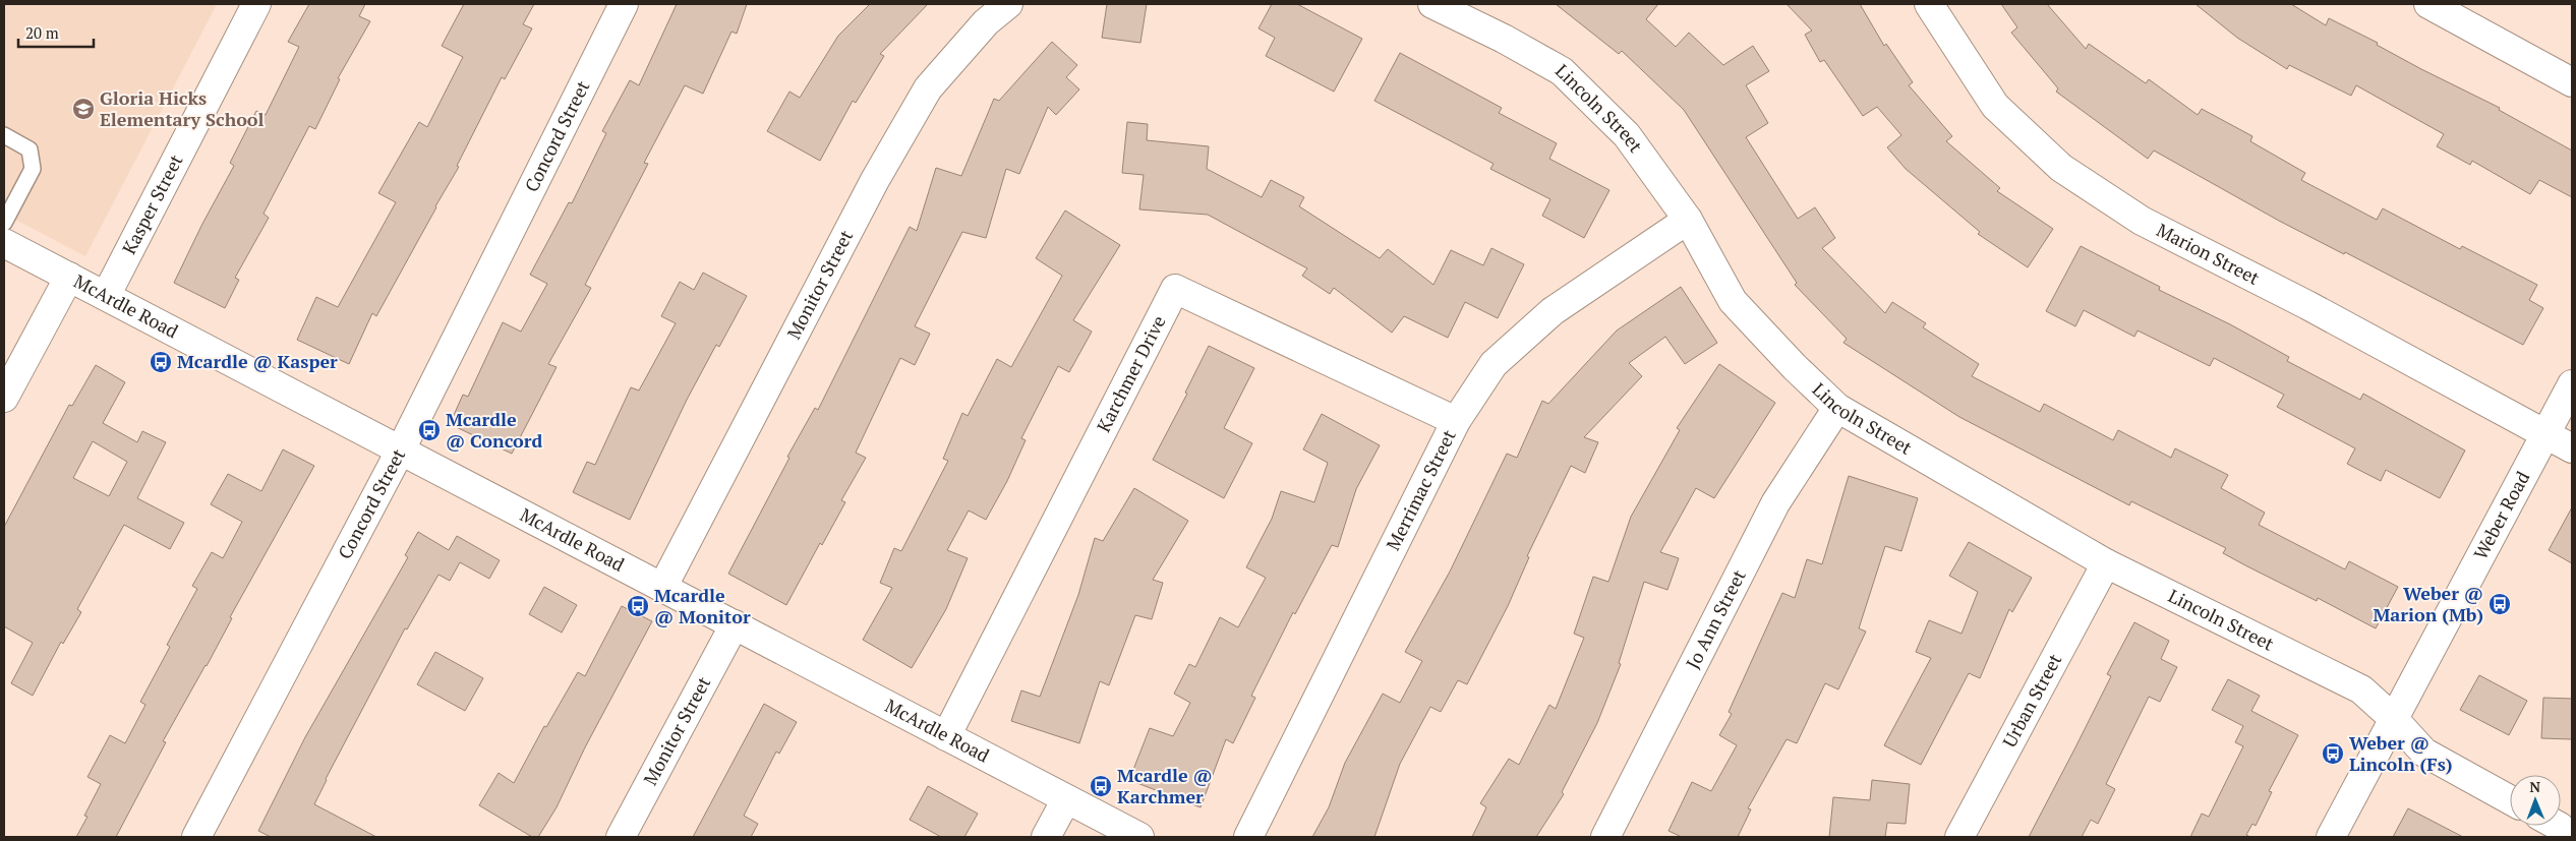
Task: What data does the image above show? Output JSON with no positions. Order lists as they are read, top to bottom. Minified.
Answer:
{"streets":{"street":["Lincoln Street","Concord Street","Kasper Street","Marion Street","Monitor Street","McArdle Road","Karchmer Drive","Merrimac Street","Weber Road","Jo Ann Street","Urban Street"]},"crossings":[["Lincoln Street","Merrimac Street"],["Lincoln Street","Weber Road"],["Lincoln Street","Jo Ann Street"],["Lincoln Street","Urban Street"],["Concord Street","McArdle Road"],["Kasper Street","McArdle Road"],["Marion Street","Weber Road"],["Monitor Street","McArdle Road"],["McArdle Road","Karchmer Drive"],["Karchmer Drive","Merrimac Street"]],"places":{"school or university":["Gloria Hicks Elementary School"],"bus stop":["Mcardle @ Kasper","Mcardle @ Concord","Weber @ Marion (Mb)","Mcardle @ Monitor","Weber @ Lincoln (Fs)","Mcardle @ Karchmer"]},"scale_bar":"20 m","north":"top"}
